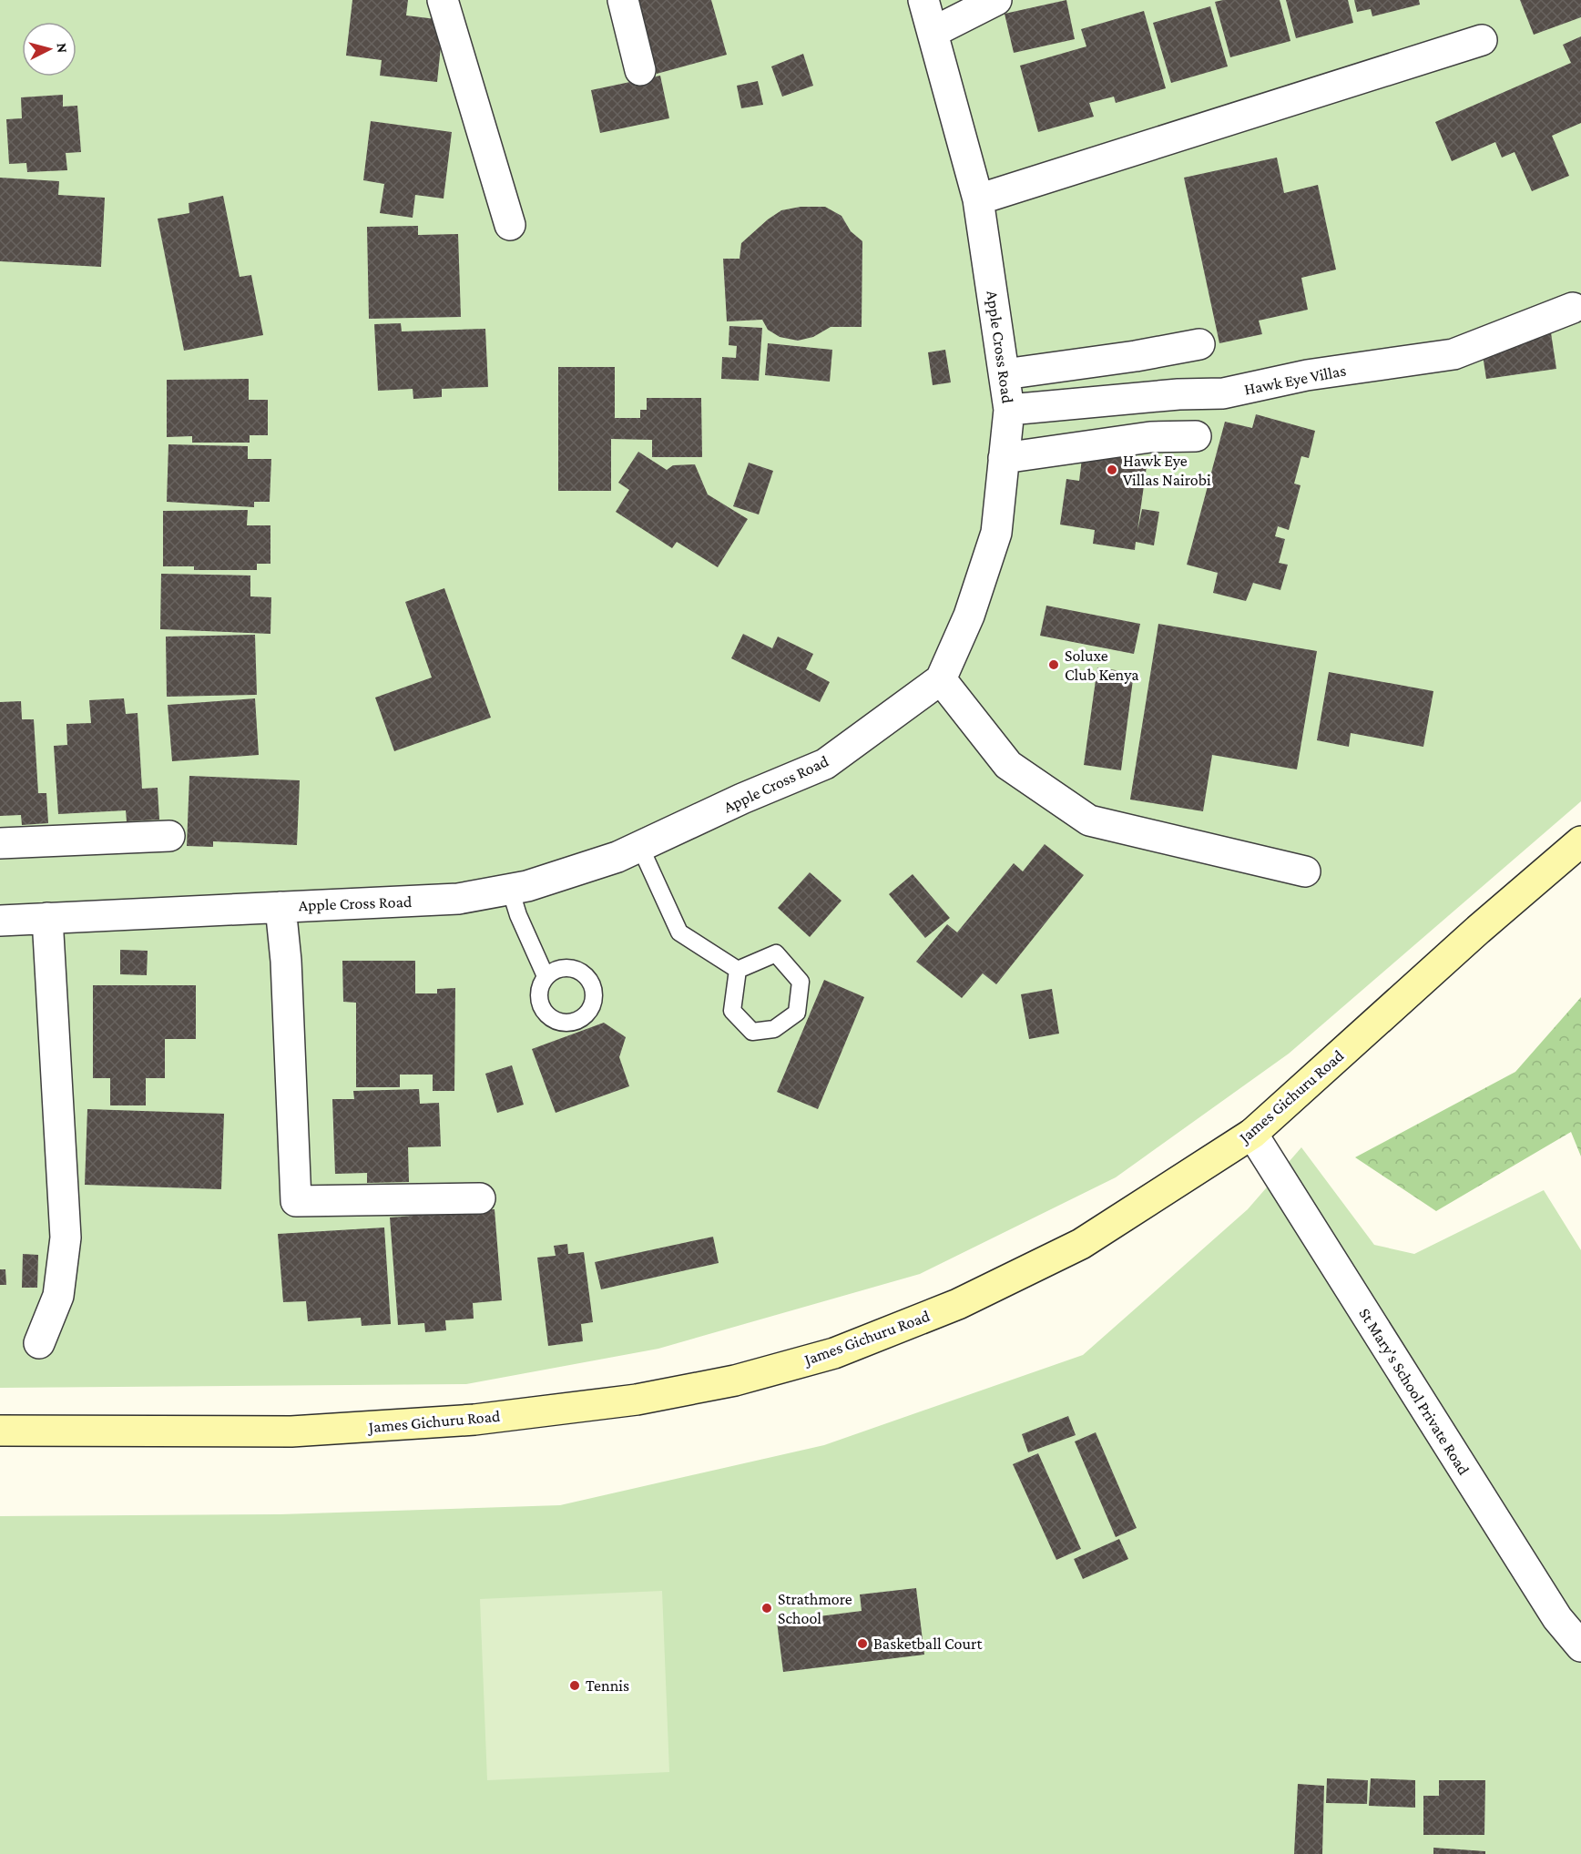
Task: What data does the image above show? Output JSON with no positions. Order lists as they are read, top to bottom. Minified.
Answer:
{"streets":{"main road":["James Gichuru Road"],"street":["Apple Cross Road","Hawk Eye Villas","St Mary's School Private Road"]},"crossings":[["Apple Cross Road","Hawk Eye Villas"],["James Gichuru Road","St Mary's School Private Road"]],"places":["Hawk Eye Villas Nairobi","Soluxe Club Kenya","Strathmore School","Basketball Court","Tennis"],"north":"right"}
